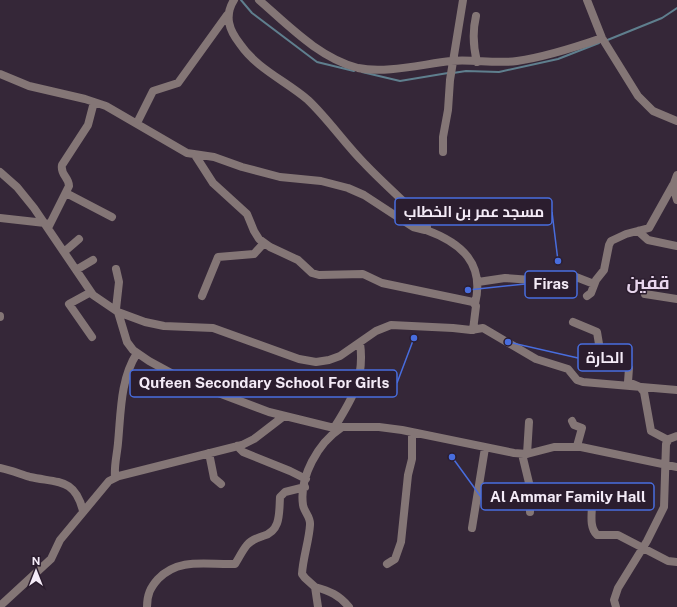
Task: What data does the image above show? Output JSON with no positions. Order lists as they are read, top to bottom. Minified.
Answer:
{"districts":["قفين"],"places":["مسجد عمر بن الخطاب","Firas","Qufeen Secondary School For Girls","الحارة","Al Ammar Family Hall"],"north":"top"}
